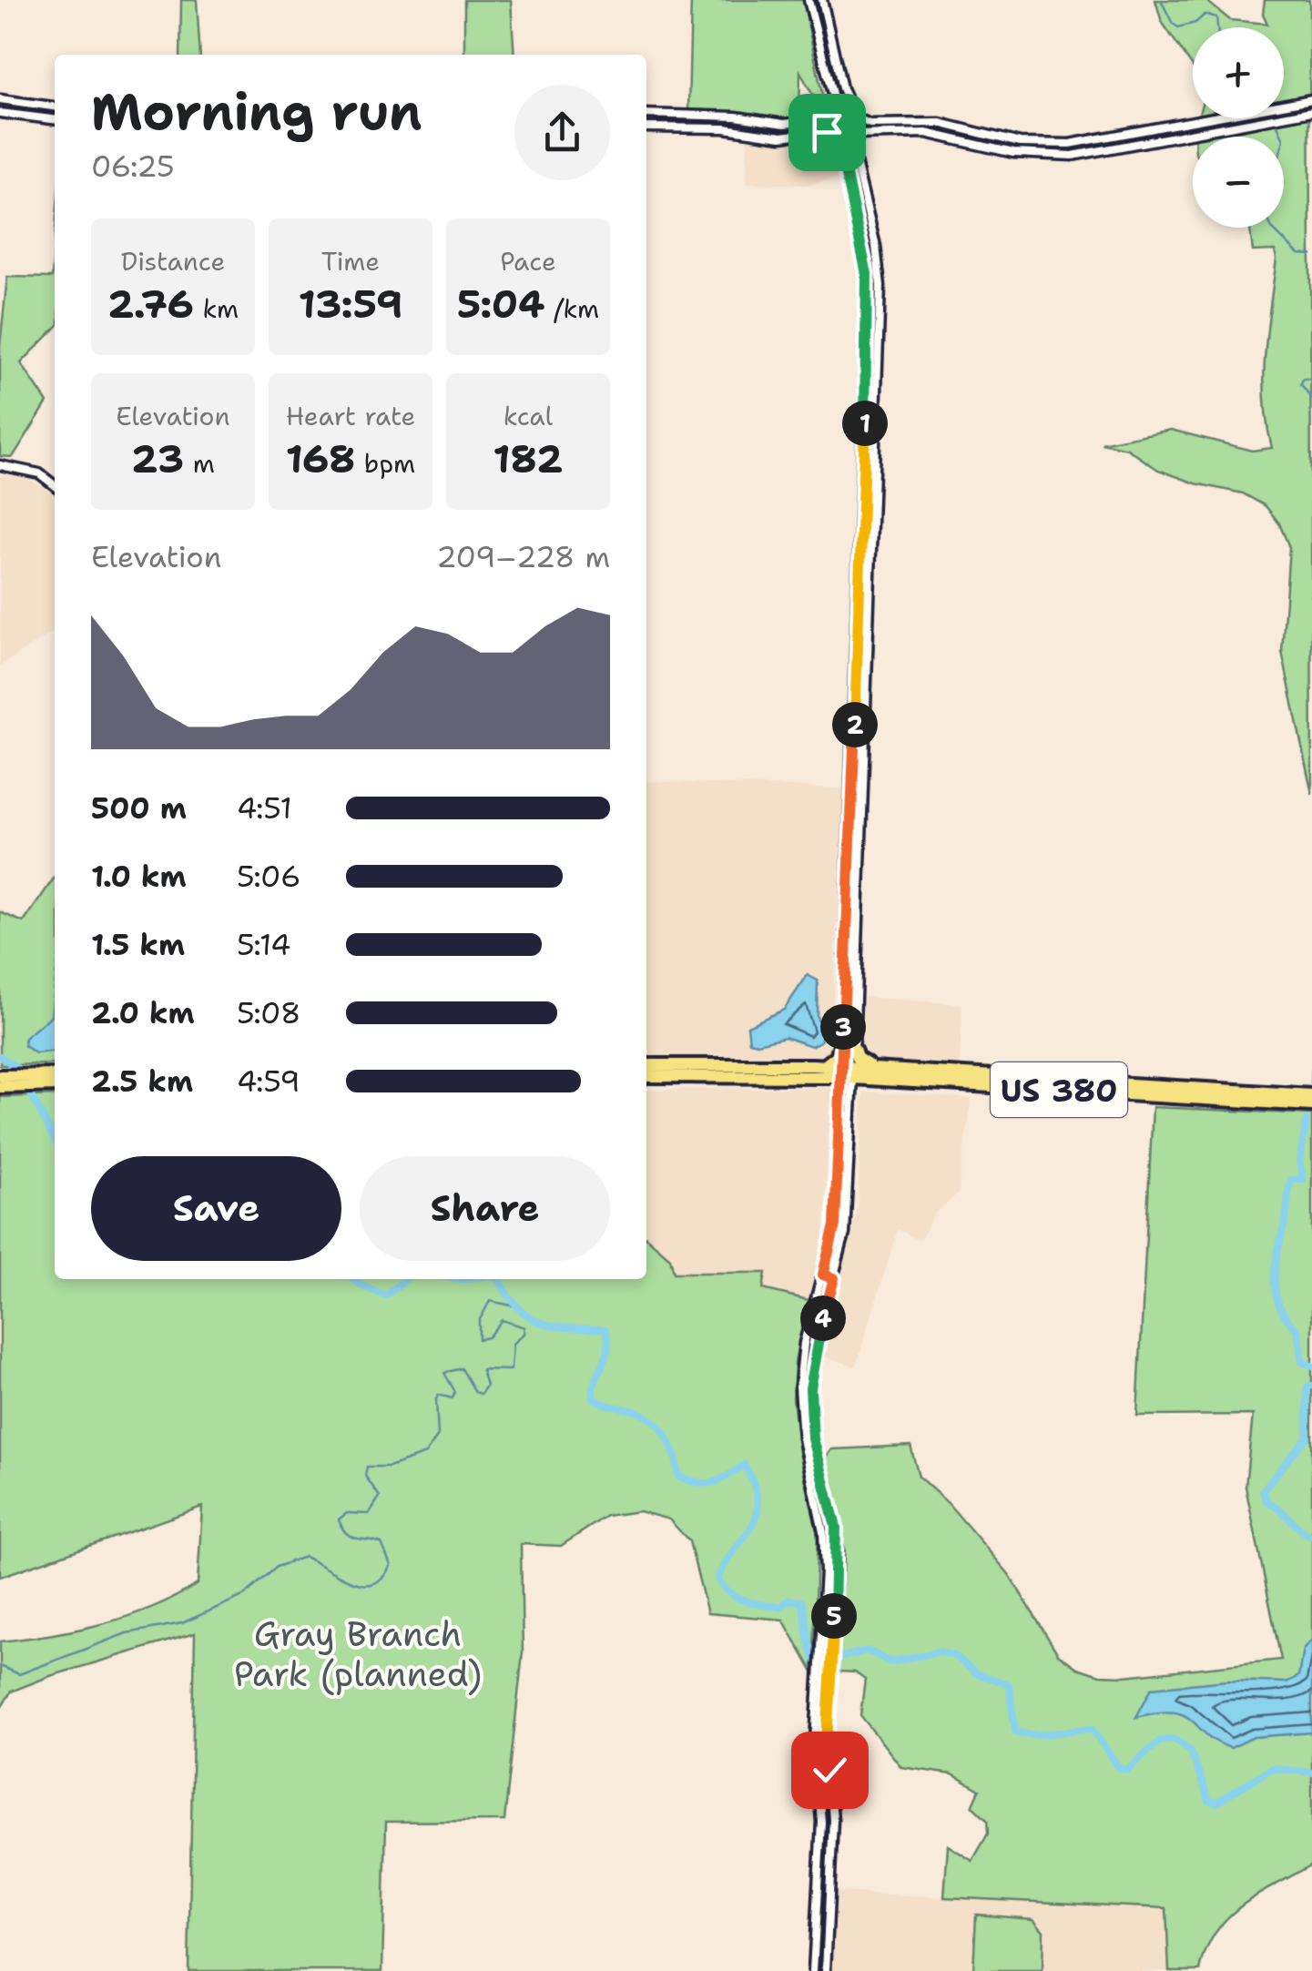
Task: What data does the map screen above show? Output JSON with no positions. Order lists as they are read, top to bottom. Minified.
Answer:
{"streets":{"highway":["US 380"]},"parks":["Gray Branch Park (planned)"],"page":{"map_buttons":["+","−"],"heading":["Morning run","06:25"],"stats":[["Distance","2.76 km"],["Time","13:59"],["Pace","5:04 /km"],["Elevation","23 m"],["Heart rate","168 bpm"],["kcal","182"]],"pins":["1","2","3","4","5"],"chart":["Elevation","209–228 m"],"list":[{"name":"500 m","note":"4:51"},{"name":"1.0 km","note":"5:06"},{"name":"1.5 km","note":"5:14"},{"name":"2.0 km","note":"5:08"},{"name":"2.5 km","note":"4:59"}],"buttons":["Save","Share"]}}
